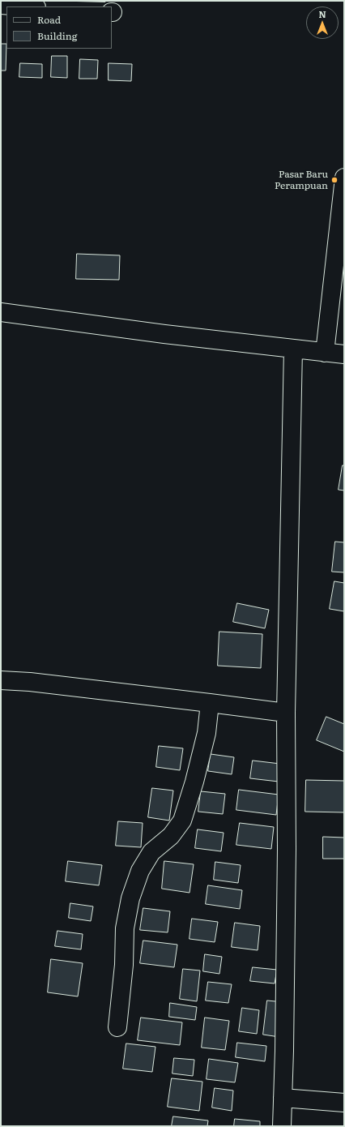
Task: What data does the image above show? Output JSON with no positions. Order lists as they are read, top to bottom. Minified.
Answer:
{"places":["Pasar Baru Perampuan"],"legend":["Road","Building"],"north":"top"}
